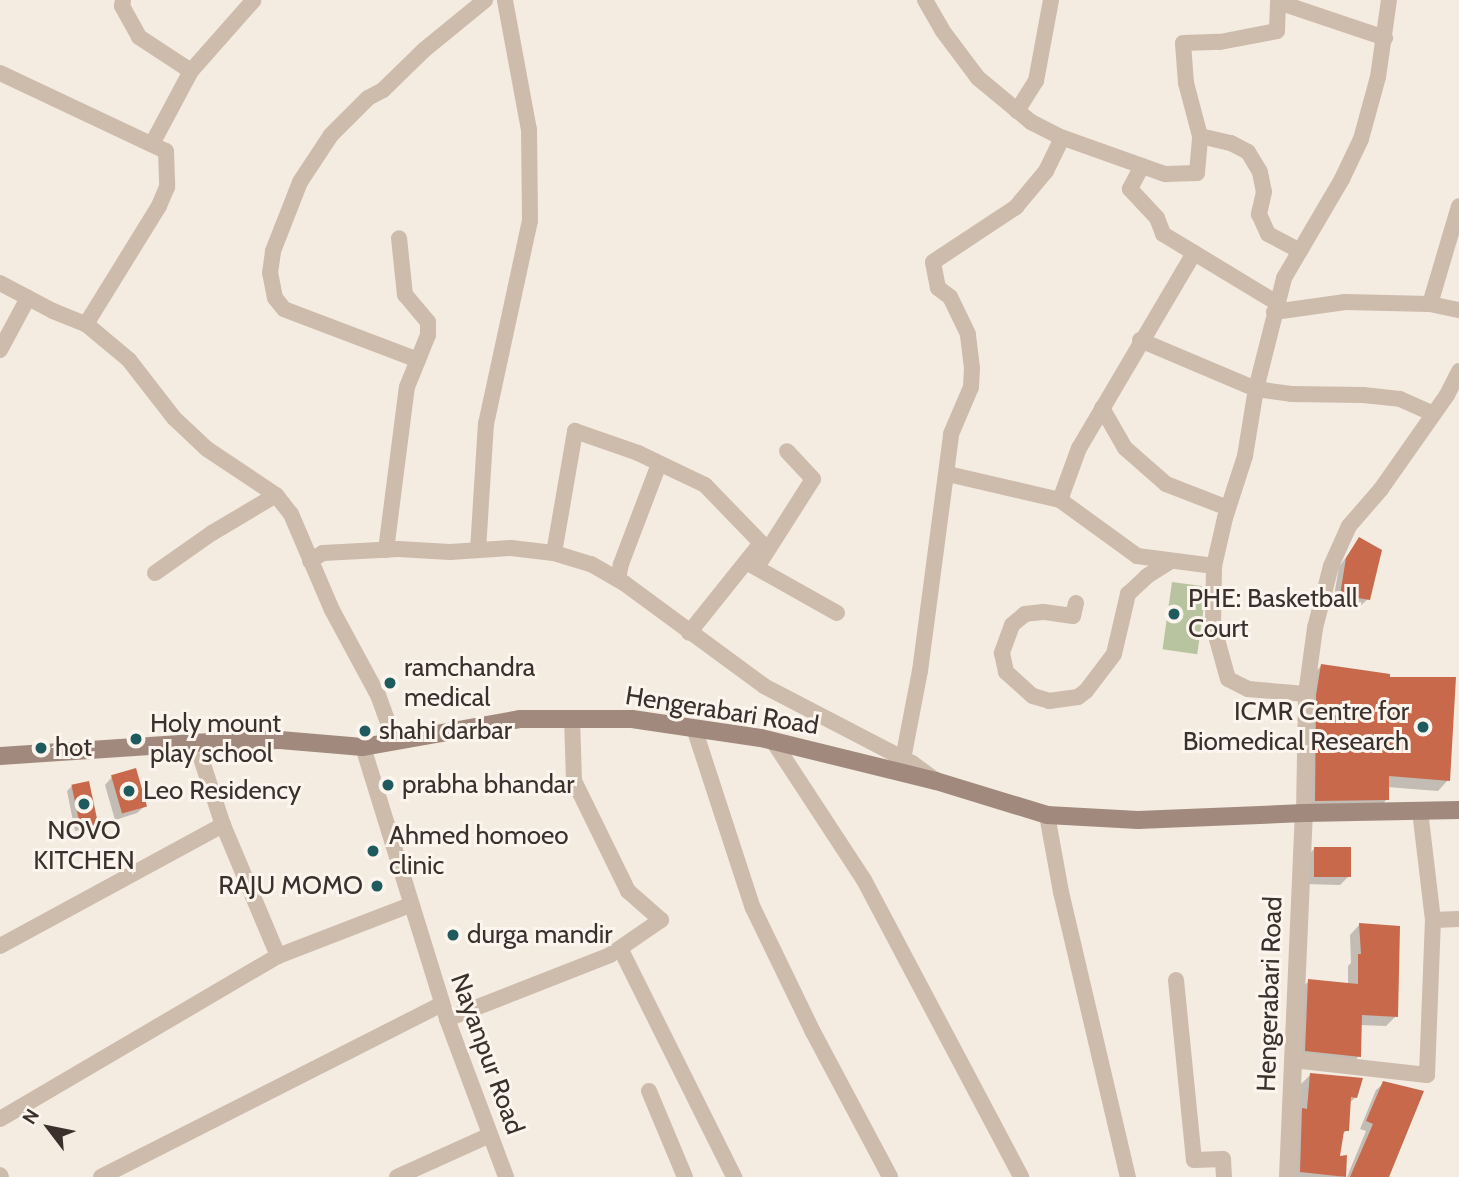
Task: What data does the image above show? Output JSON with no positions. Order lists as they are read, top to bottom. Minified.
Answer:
{"streets":{"main road":["Hengerabari Road"],"street":["Nayanpur Road"]},"crossings":[["Hengerabari Road","Nayanpur Road"]],"places":["PHE: Basketball Court","ramchandra medical","ICMR Centre for Biomedical Research","shahi darbar","Holy mount play school","hot","prabha bhandar","Leo Residency","NOVO KITCHEN","Ahmed homoeo clinic","RAJU MOMO","durga mandir"],"north":"top left"}
